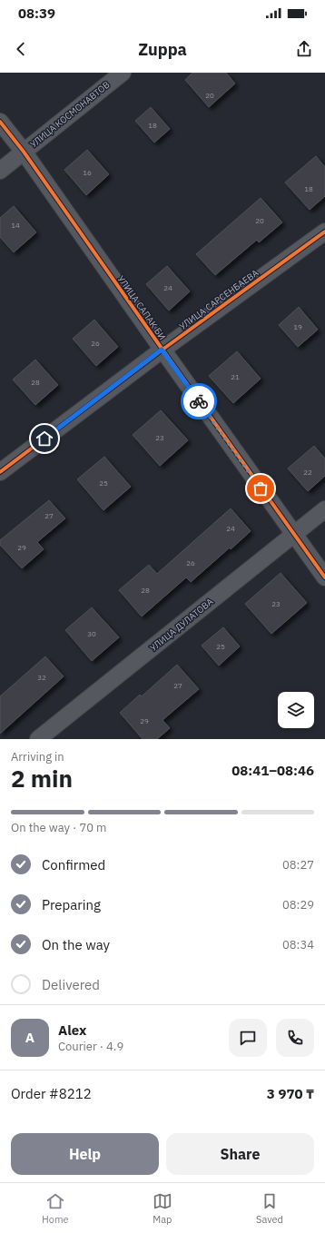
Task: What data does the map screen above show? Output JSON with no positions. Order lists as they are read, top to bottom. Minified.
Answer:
{"streets":{"street":["УЛИЦА КОСМОНАВТОВ","УЛИЦА САРСЕНБАЕВА","УЛИЦА САПАК БИ","УЛИЦА ДУЛАТОВА"]},"crossings":[["УЛИЦА КОСМОНАВТОВ","УЛИЦА САПАК БИ"],["УЛИЦА САРСЕНБАЕВА","УЛИЦА САПАК БИ"],["УЛИЦА САПАК БИ","УЛИЦА ДУЛАТОВА"]],"house_numbers":["20","18","16","18","20","14","24","19","26","21","28","23","22","25","27","24","29","26","28","23","30","25","32","27","29"],"page":{"status":"08:39","header":"Zuppa","heading":["2 min","Arriving in","08:41–08:46"],"panel":["Alex","Courier · 4.9","Order #8212","3 970 ₸"],"bar":"On the way · 70 m","list":[["Confirmed","08:27"],["Preparing","08:29"],["On the way","08:34"],"Delivered"],"round":"A","buttons":["Help","Share"],"tabs":["Home","Map","Saved"]}}
